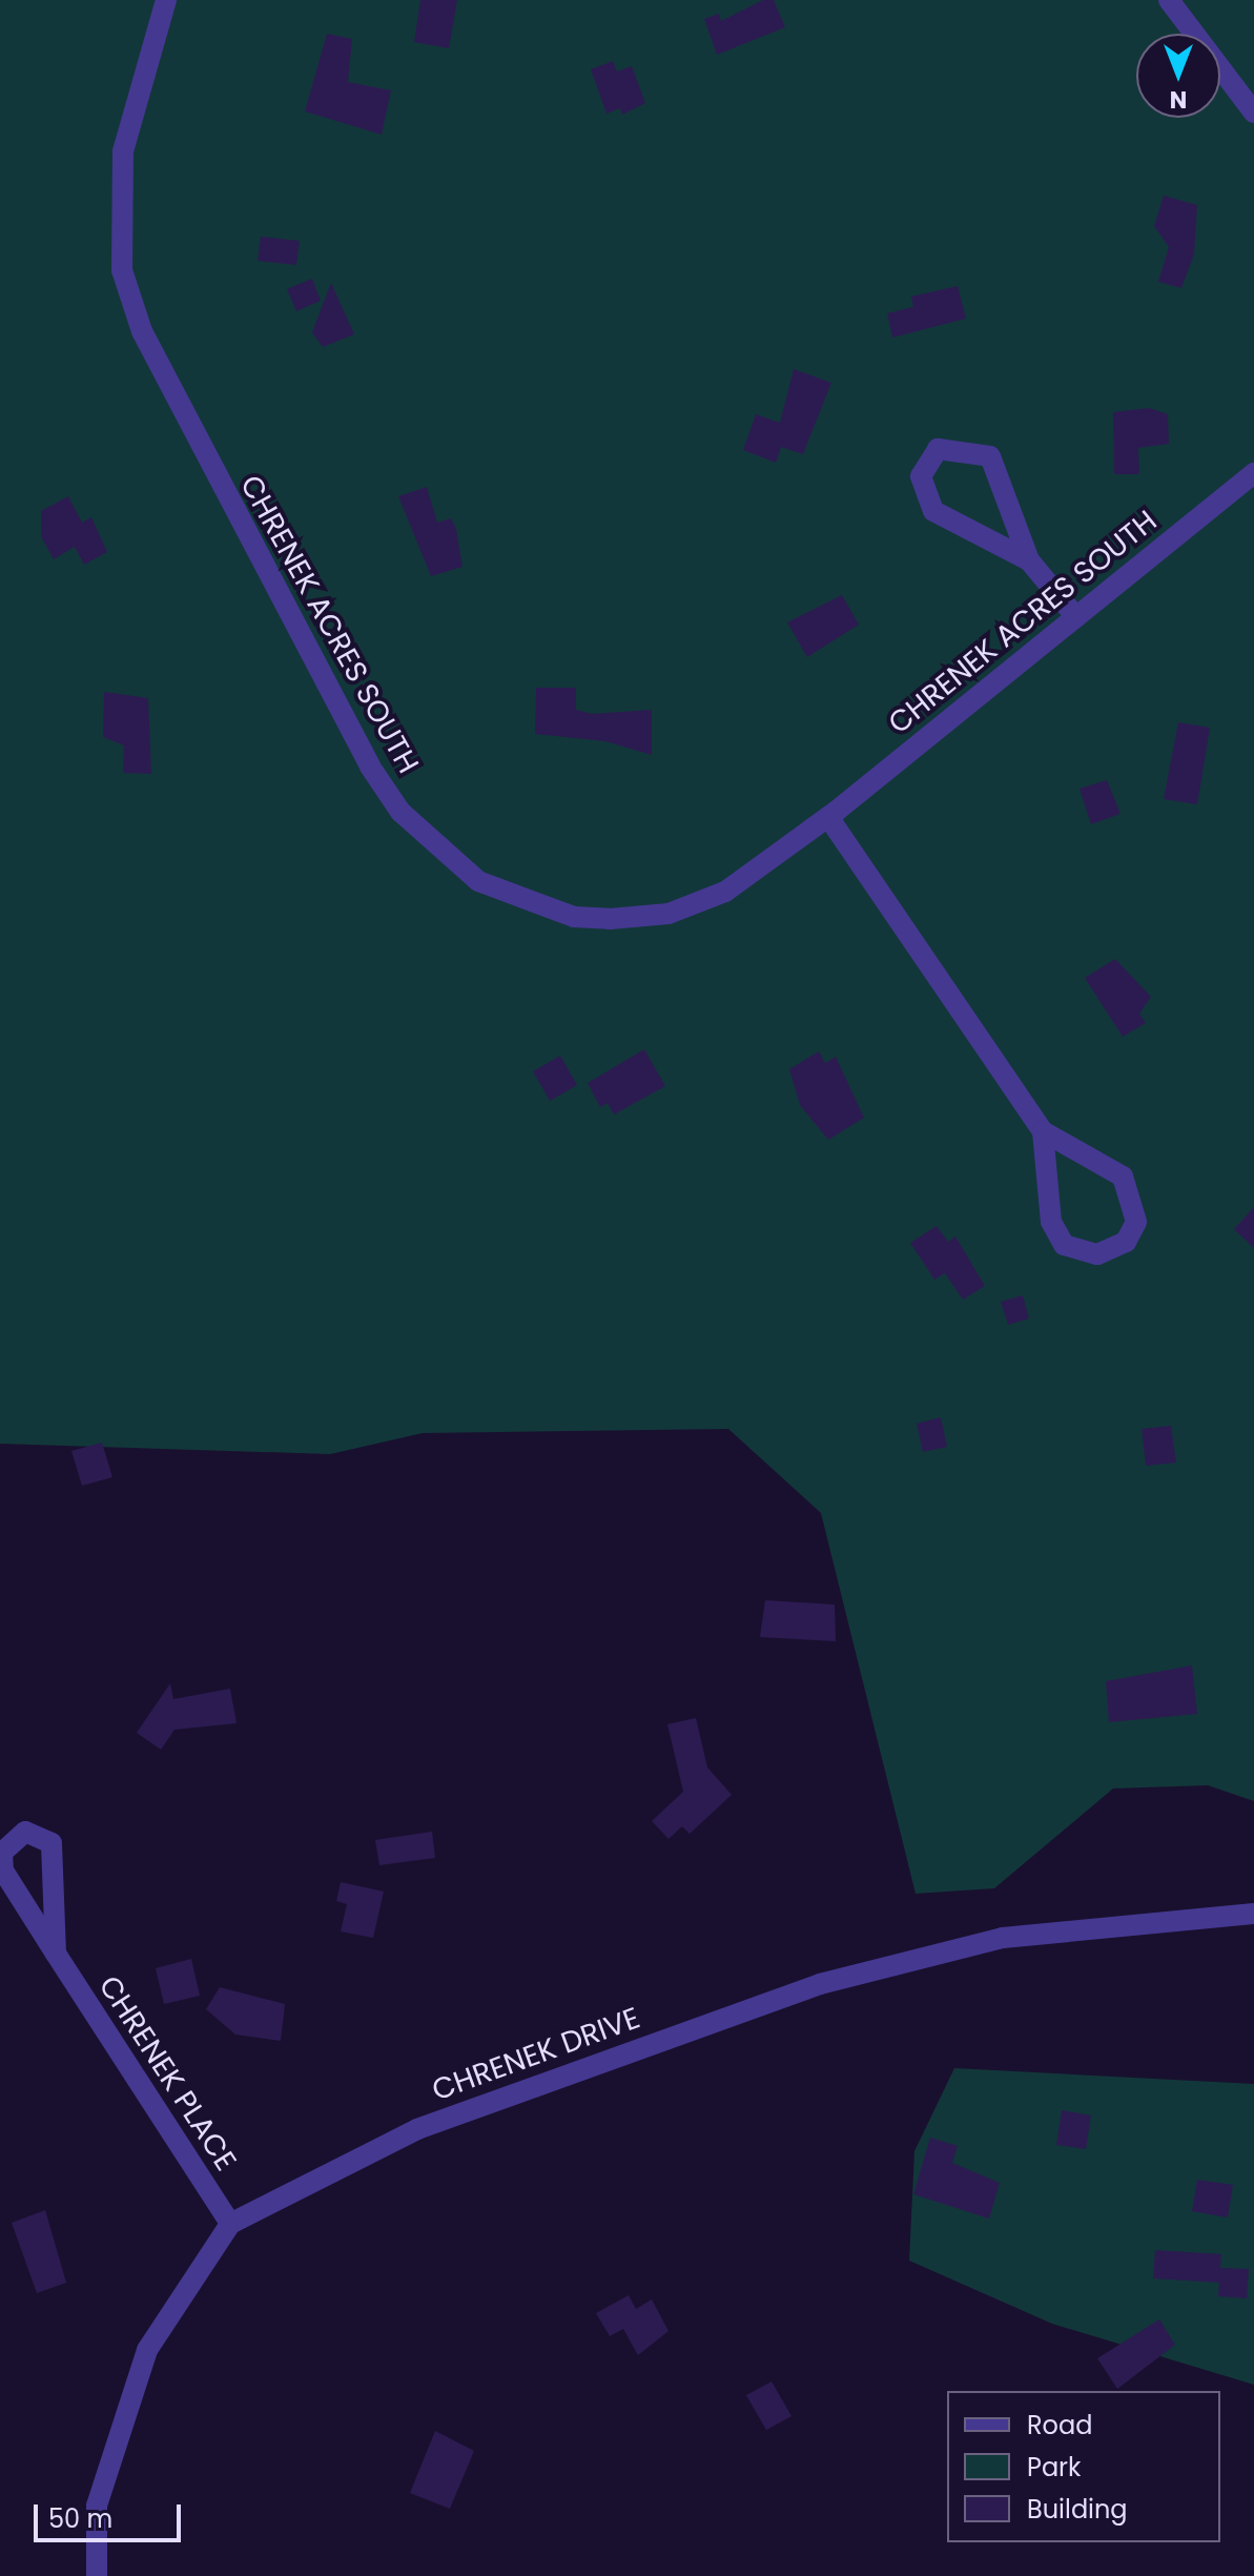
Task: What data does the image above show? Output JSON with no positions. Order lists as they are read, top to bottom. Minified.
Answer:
{"streets":{"street":["CHRENEK ACRES SOUTH","CHRENEK DRIVE","CHRENEK PLACE"]},"crossings":[["CHRENEK DRIVE","CHRENEK PLACE"]],"legend":["Road","Park","Building"],"scale_bar":"50 m","north":"bottom"}
